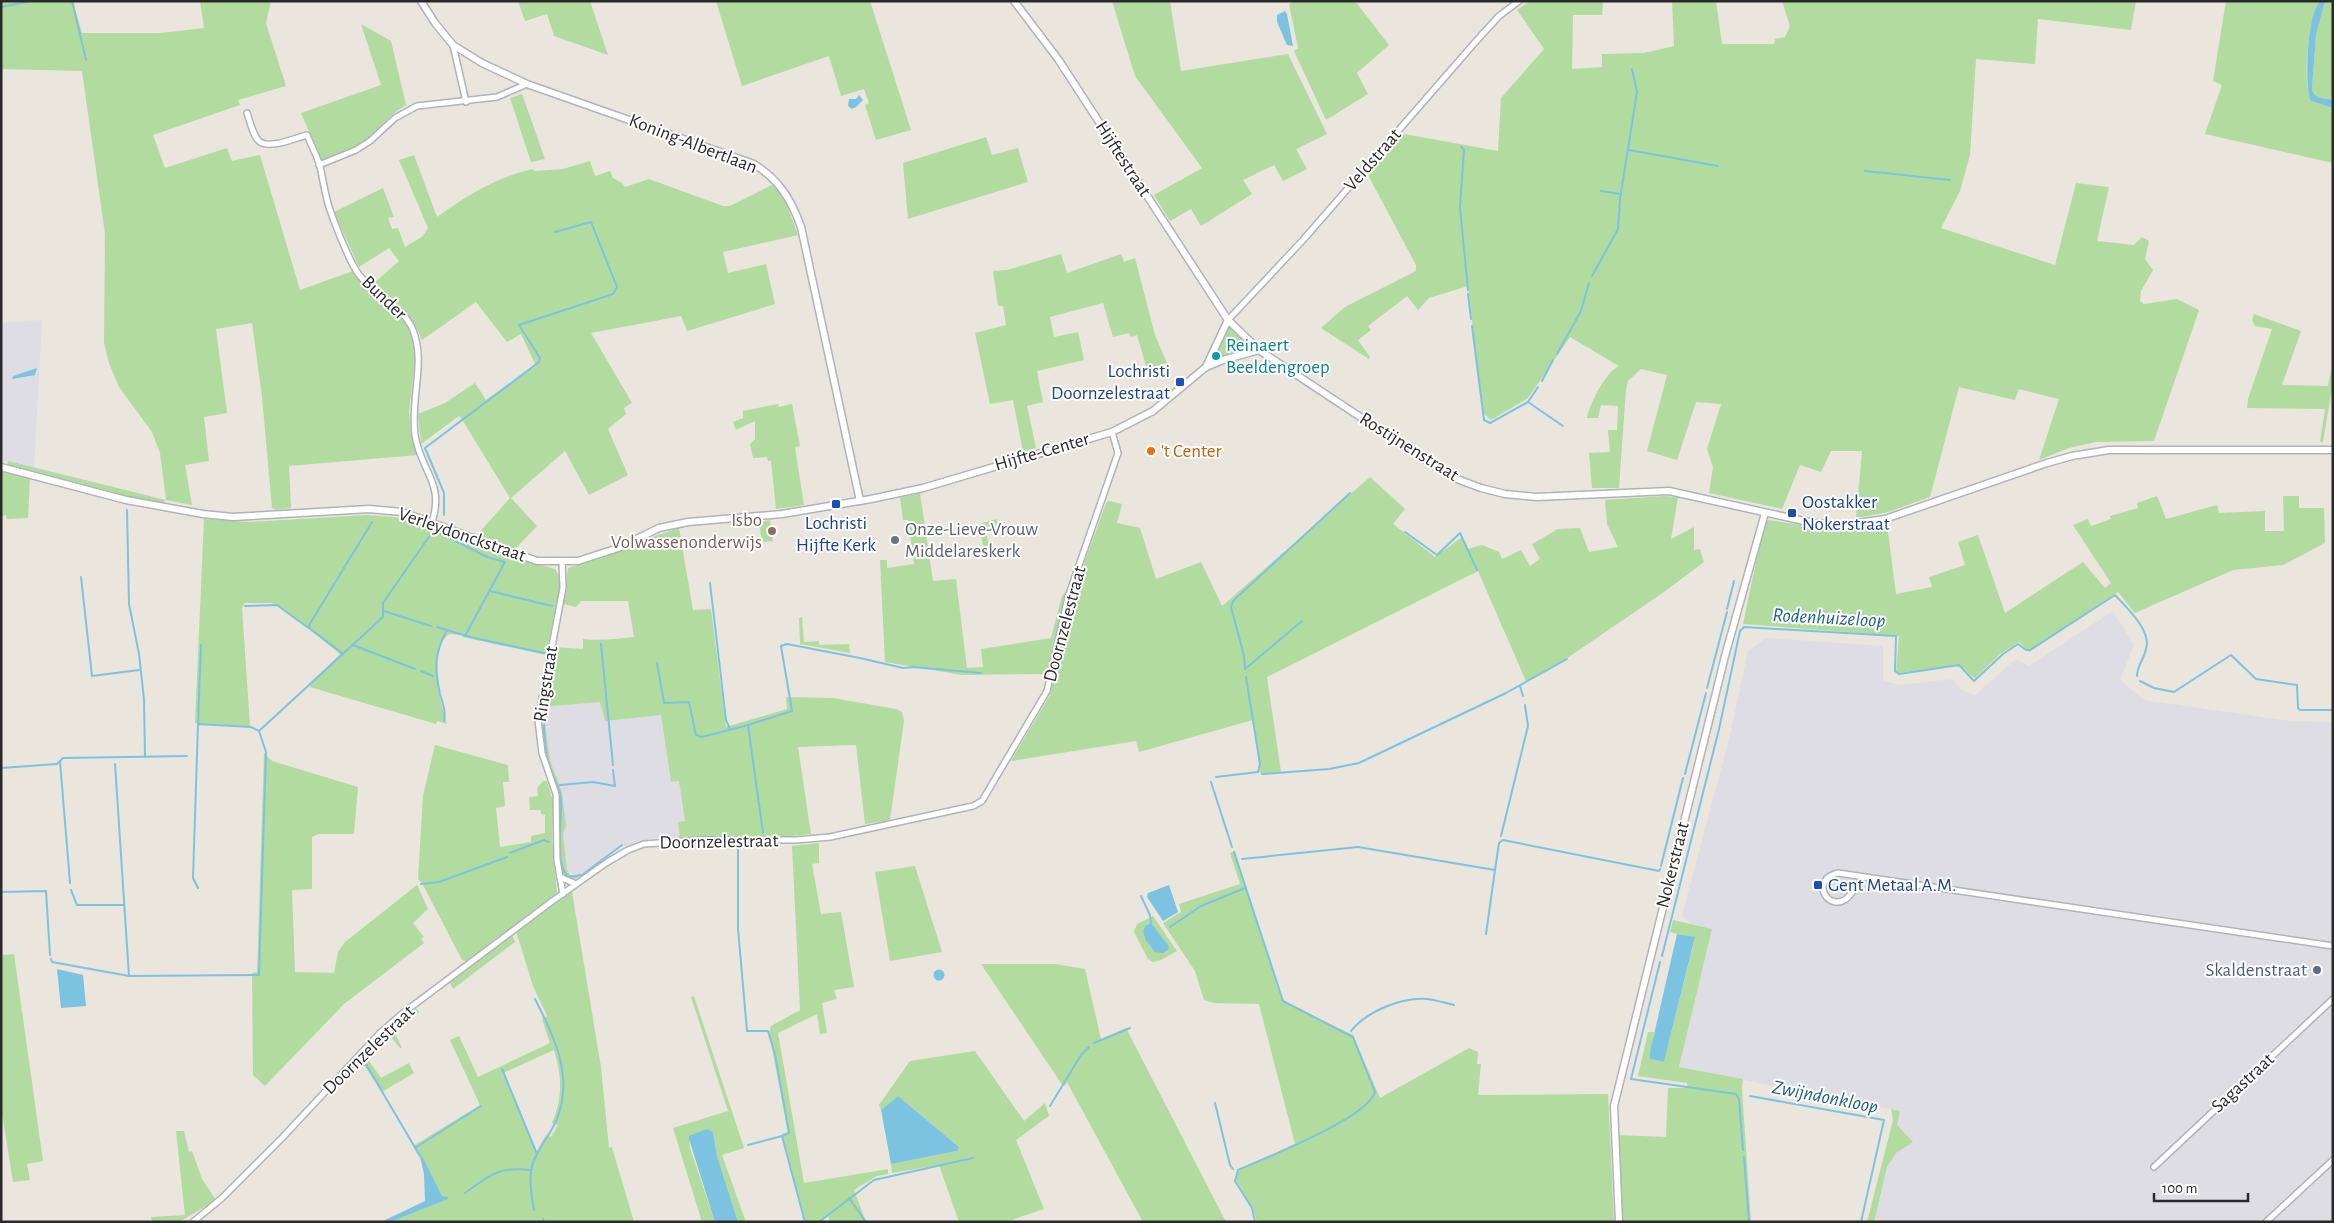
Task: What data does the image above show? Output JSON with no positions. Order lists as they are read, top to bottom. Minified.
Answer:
{"streets":{"street":["Koning-Albertlaan","Hijftestraat","Veldstraat","Bunder","Rostijnenstraat","Hijfte-Center","Verleydonckstraat","Doornzelestraat","Ringstraat","Nokerstraat","Sagastraat"]},"crossings":[["Koning-Albertlaan","Hijfte-Center"],["Koning-Albertlaan","Verleydonckstraat"],["Hijftestraat","Veldstraat"],["Hijftestraat","Rostijnenstraat"],["Hijftestraat","Hijfte-Center"],["Veldstraat","Rostijnenstraat"],["Veldstraat","Hijfte-Center"],["Bunder","Verleydonckstraat"],["Rostijnenstraat","Hijfte-Center"],["Rostijnenstraat","Nokerstraat"],["Hijfte-Center","Verleydonckstraat"],["Hijfte-Center","Doornzelestraat"],["Verleydonckstraat","Ringstraat"],["Doornzelestraat","Ringstraat"]],"water":["Rodenhuizeloop","Zwijndonkloop"],"places":{"other":["Reinaert Beeldengroep","'t Center","Isbo Volwassenonderwijs","Onze-Lieve-Vrouw Middelareskerk","Skaldenstraat"],"transit":["Lochristi Doornzelestraat","Lochristi Hijfte Kerk","Oostakker Nokerstraat","Gent Metaal A.M."]},"scale_bar":"100 m"}
